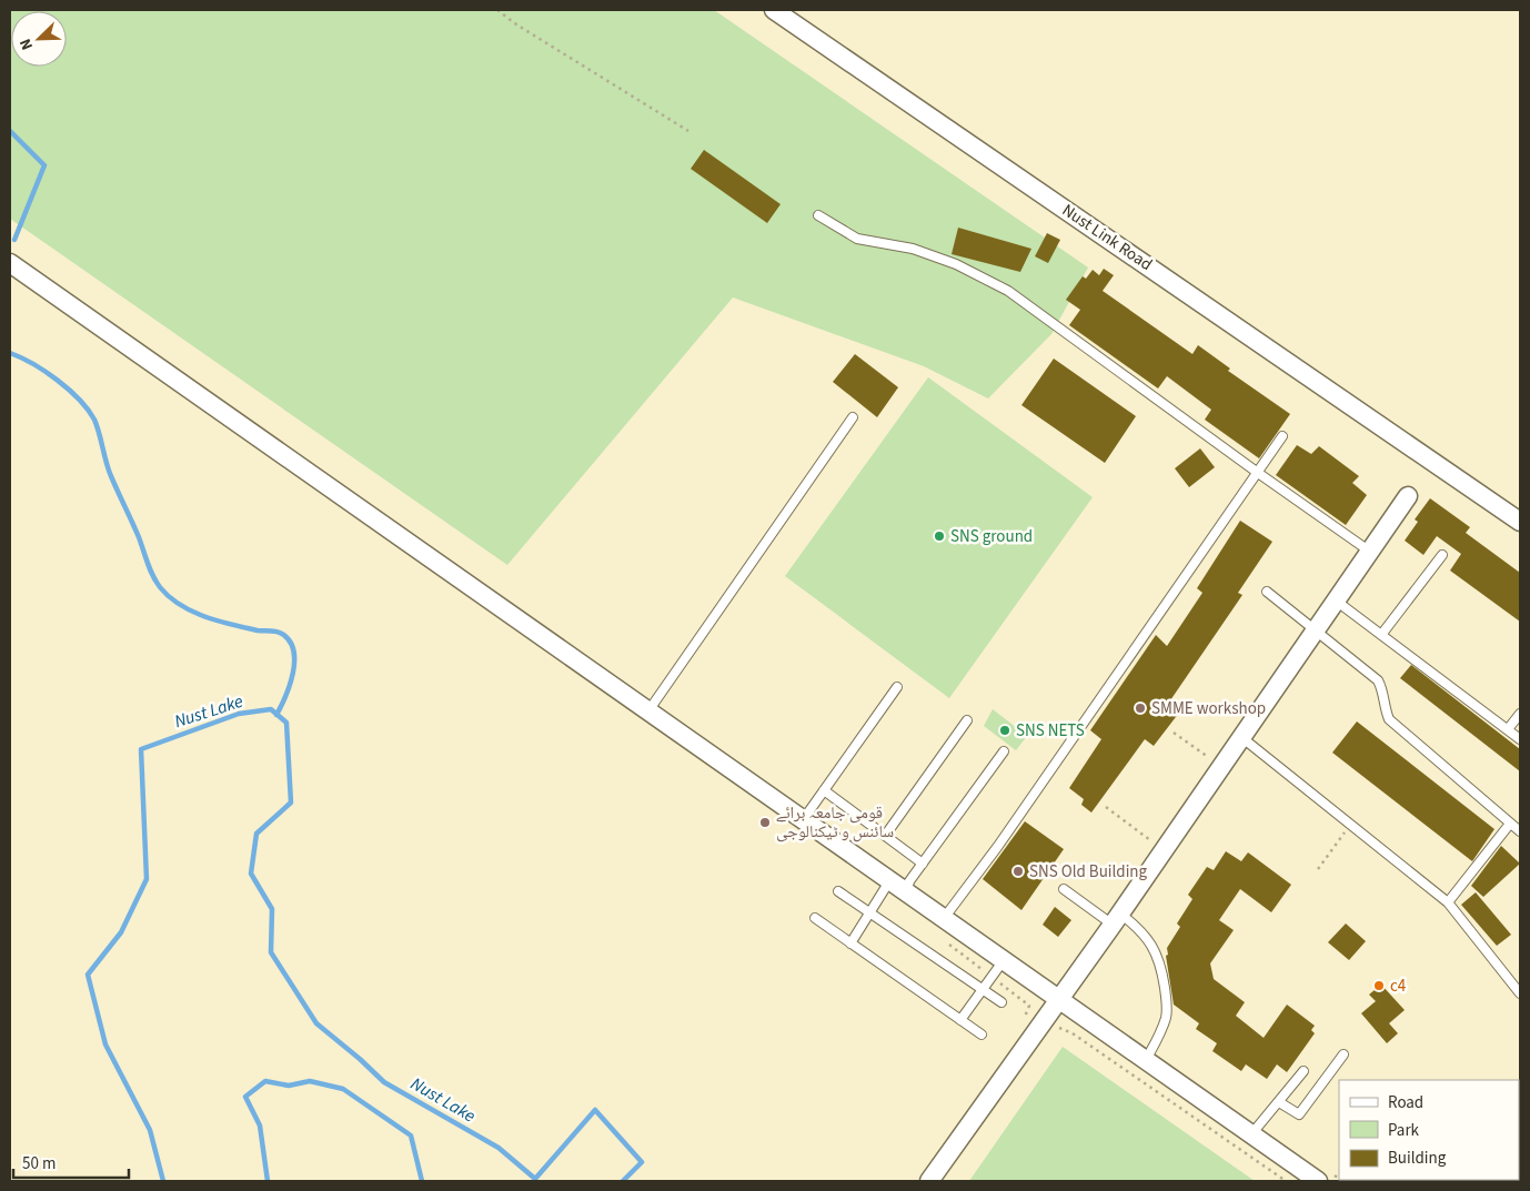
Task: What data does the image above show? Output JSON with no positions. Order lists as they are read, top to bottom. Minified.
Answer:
{"streets":{"street":["Nust Link Road"]},"water":["Nust Lake"],"places":["SNS ground","SMME workshop","SNS NETS","قومی جامعہ برائے سائنس و ٹیکنالوجی","SNS Old Building","c4"],"legend":["Road","Park","Building"],"scale_bar":"50 m","north":"bottom left"}
